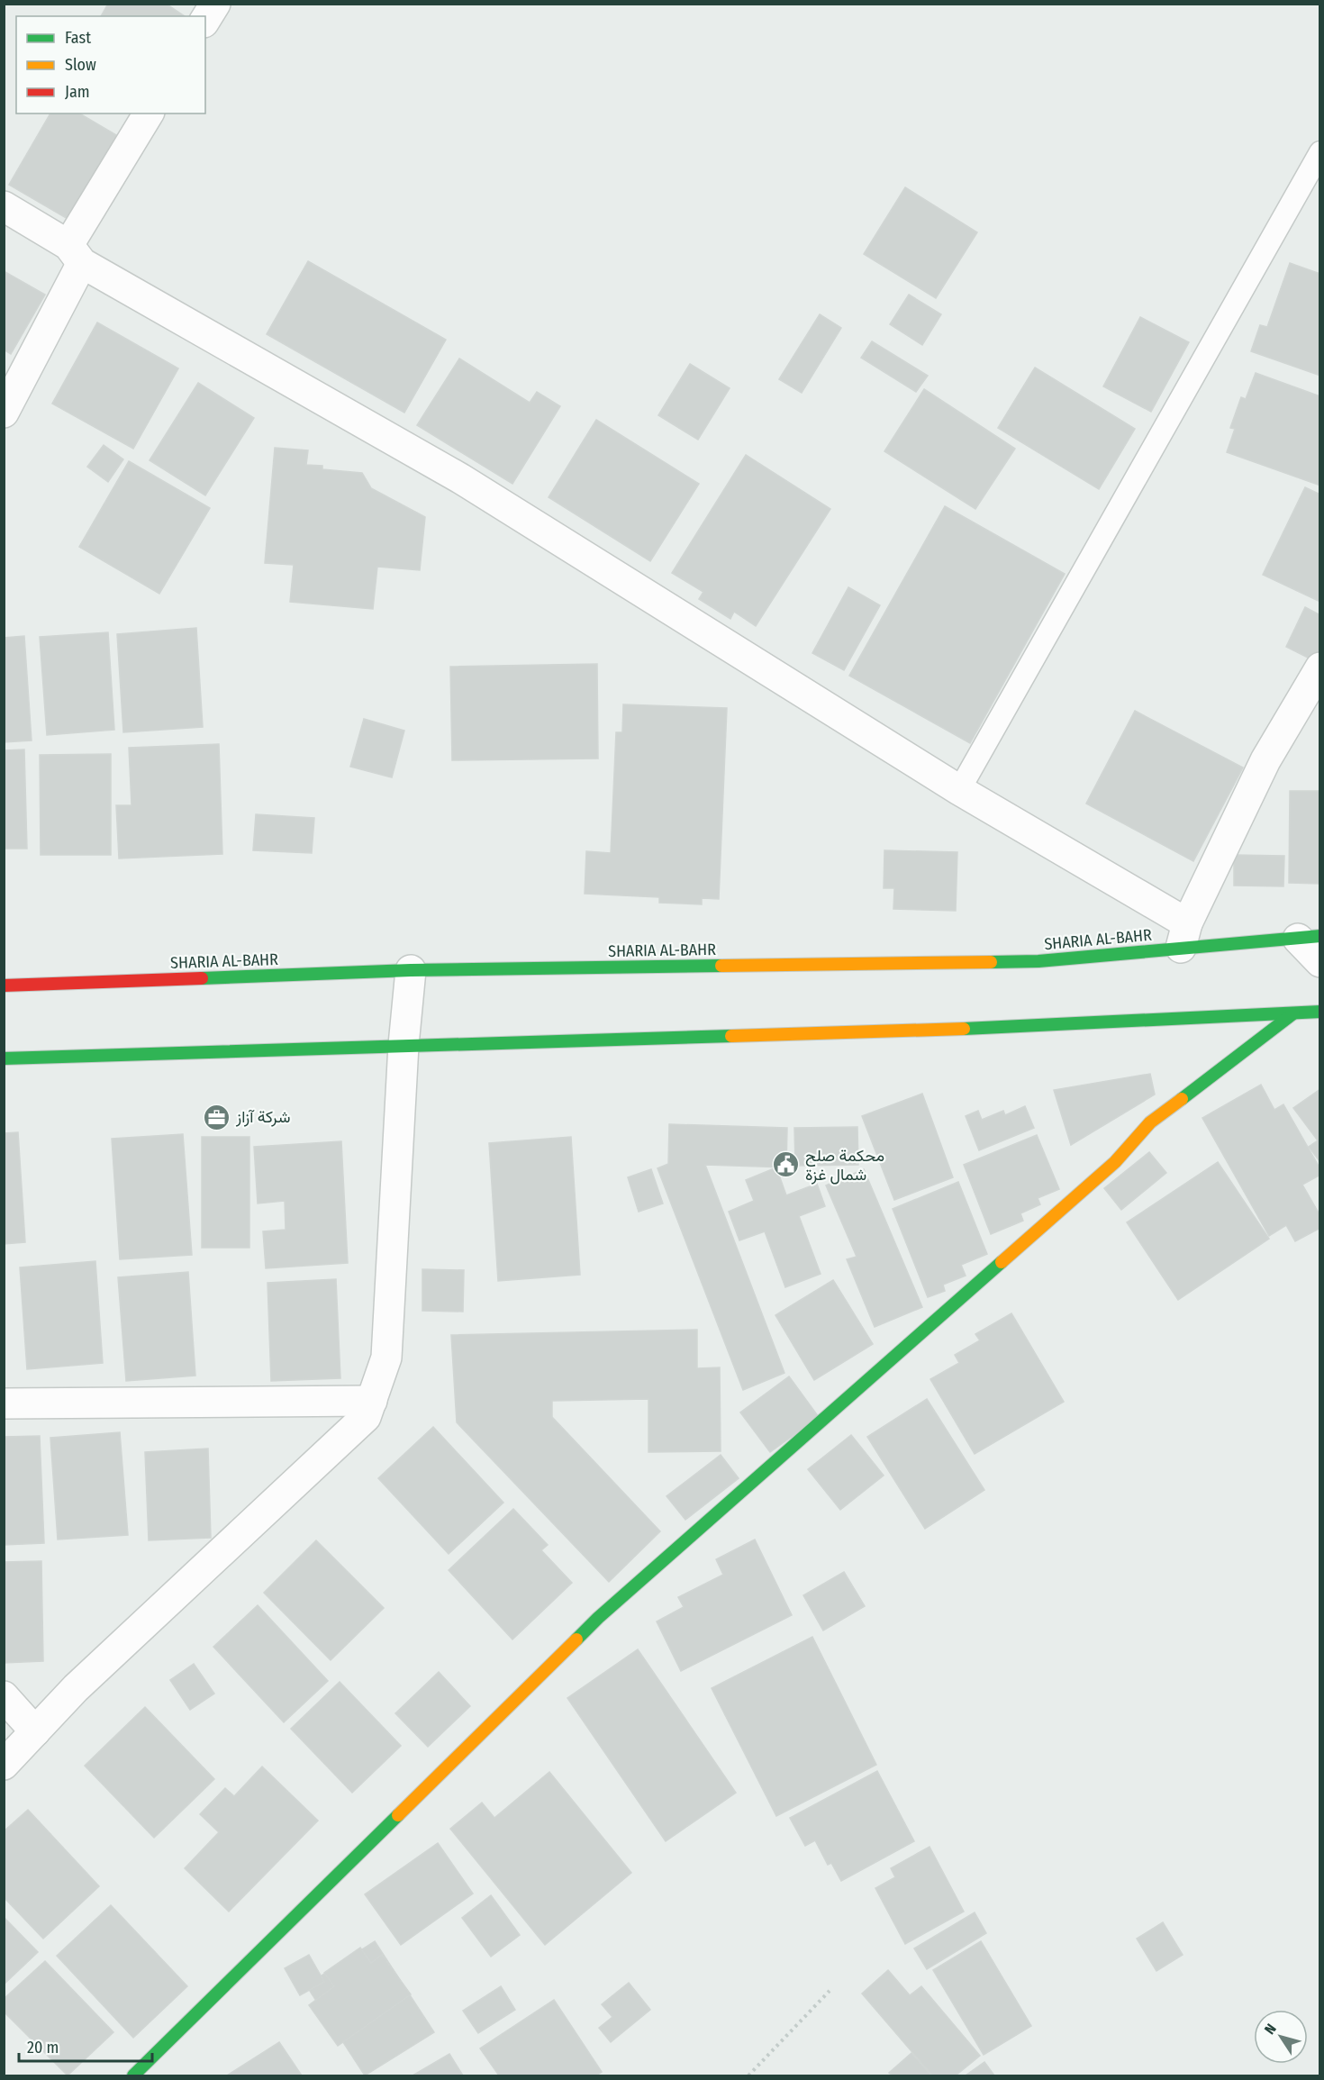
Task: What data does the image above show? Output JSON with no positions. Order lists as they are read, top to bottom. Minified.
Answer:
{"streets":{"main road":["SHARIA AL-BAHR"]},"places":{"office":["شركة آزاز"],"public building":["محكمة صلح شمال غزة"]},"legend":["Fast","Slow","Jam"],"scale_bar":"20 m","north":"top left"}
